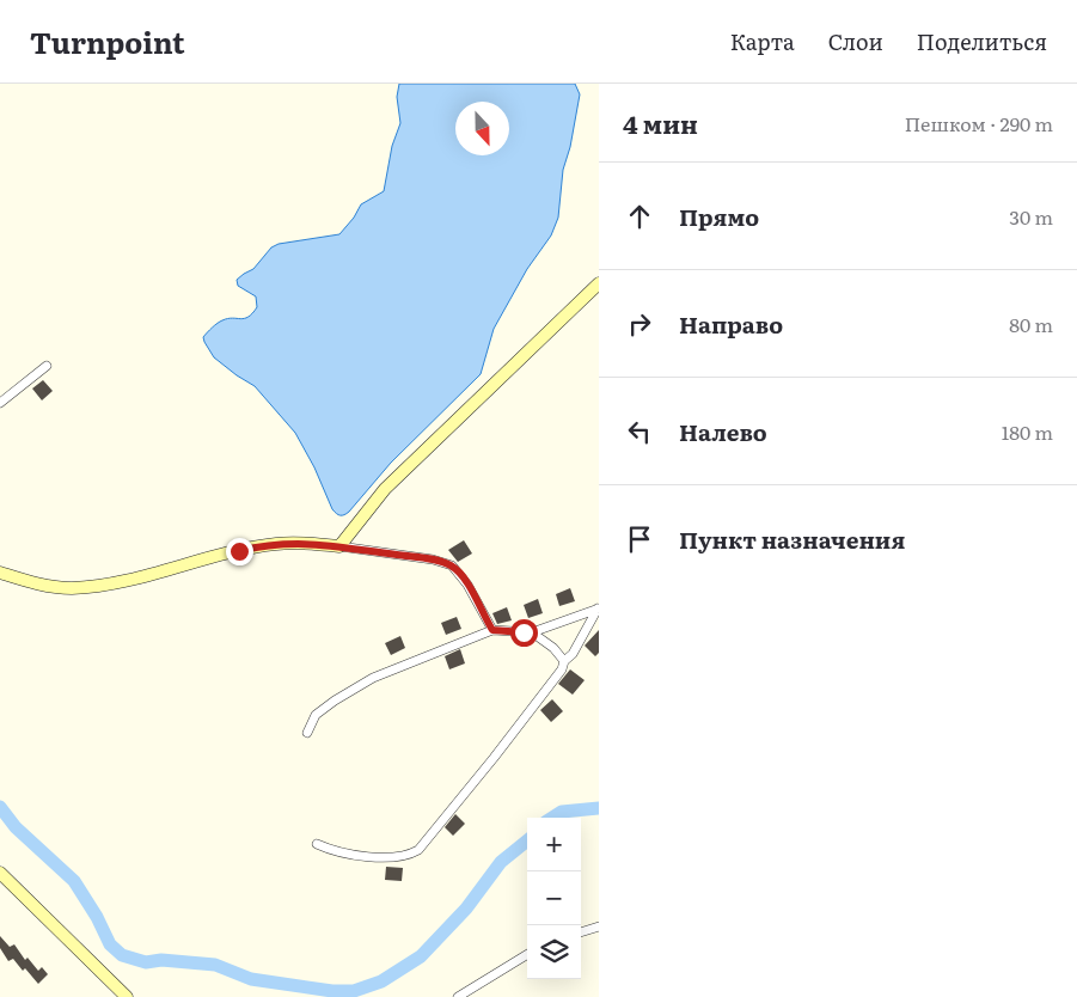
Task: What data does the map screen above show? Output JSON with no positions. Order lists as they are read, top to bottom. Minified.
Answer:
{"north":"bottom","page":{"header":"Turnpoint","nav":["Карта","Слои","Поделиться"],"heading":["4 мин","Пешком · 290 m"],"list":[["Прямо","30 m"],["Направо","80 m"],["Налево","180 m"],"Пункт назначения"],"map_buttons":["+","−"]}}
